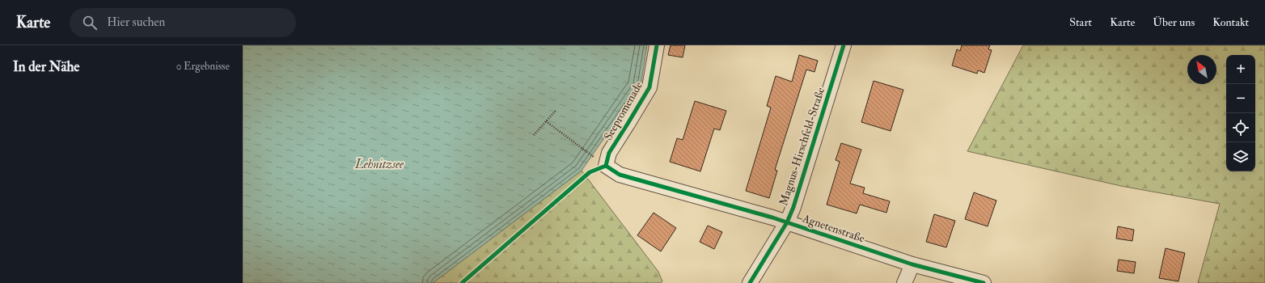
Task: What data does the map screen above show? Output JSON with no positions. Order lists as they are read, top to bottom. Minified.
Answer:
{"streets":{"street":["Seepromenade","Magnus-Hirschfeld-Straße","Agnetenstraße"]},"crossings":[["Seepromenade","Agnetenstraße"],["Magnus-Hirschfeld-Straße","Agnetenstraße"]],"water":["Lehnitzsee"],"north":"top left","page":{"header":"Karte","search":"Hier suchen","nav":["Start","Karte","Über uns","Kontakt"],"heading":["In der Nähe","0 Ergebnisse"],"map_buttons":["+","−"]}}
